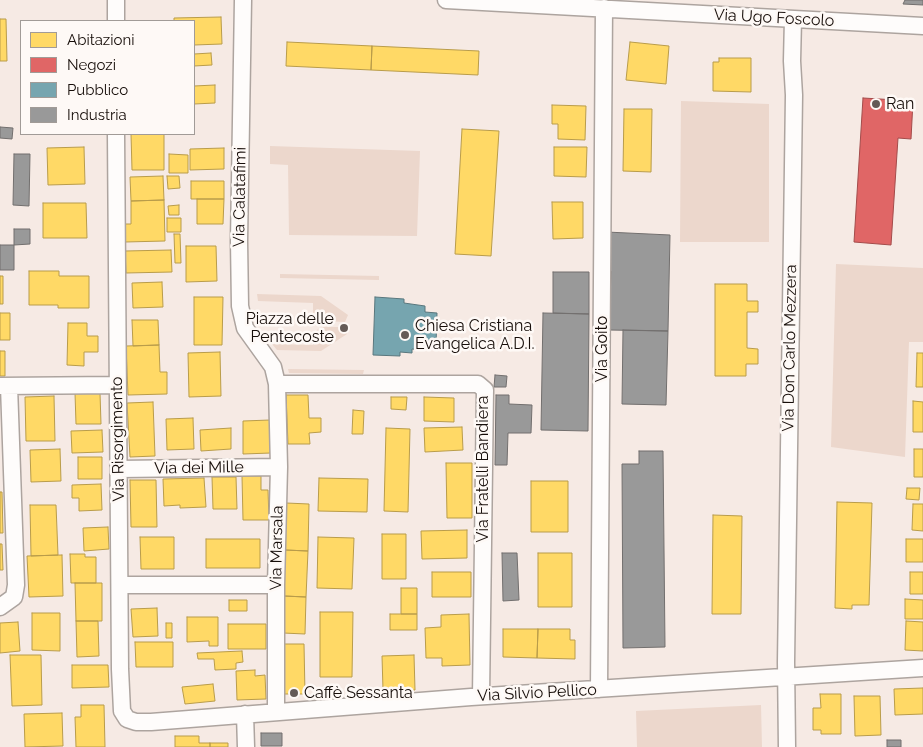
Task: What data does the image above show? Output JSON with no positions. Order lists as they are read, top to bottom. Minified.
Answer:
{"streets":{"street":["Via Ugo Foscolo","Via Calatafimi","Via Don Carlo Mezzera","Via Goito","Via Risorgimento","Via dei Mille","Via Fratelli Bandiera","Via Marsala","Via Silvio Pellico"]},"crossings":[["Via Ugo Foscolo","Via Don Carlo Mezzera"],["Via Ugo Foscolo","Via Goito"],["Via Calatafimi","Via Fratelli Bandiera"],["Via Calatafimi","Via Marsala"],["Via Don Carlo Mezzera","Via Silvio Pellico"],["Via Goito","Via Silvio Pellico"],["Via Risorgimento","Via dei Mille"],["Via Risorgimento","Via Silvio Pellico"],["Via dei Mille","Via Marsala"],["Via Fratelli Bandiera","Via Marsala"],["Via Fratelli Bandiera","Via Silvio Pellico"],["Via Marsala","Via Silvio Pellico"]],"places":["Ran","Piazza delle Pentecoste","Chiesa Cristiana Evangelica A.D.I.","Caffè Sessanta"],"legend":["Abitazioni","Negozi","Pubblico","Industria"]}
